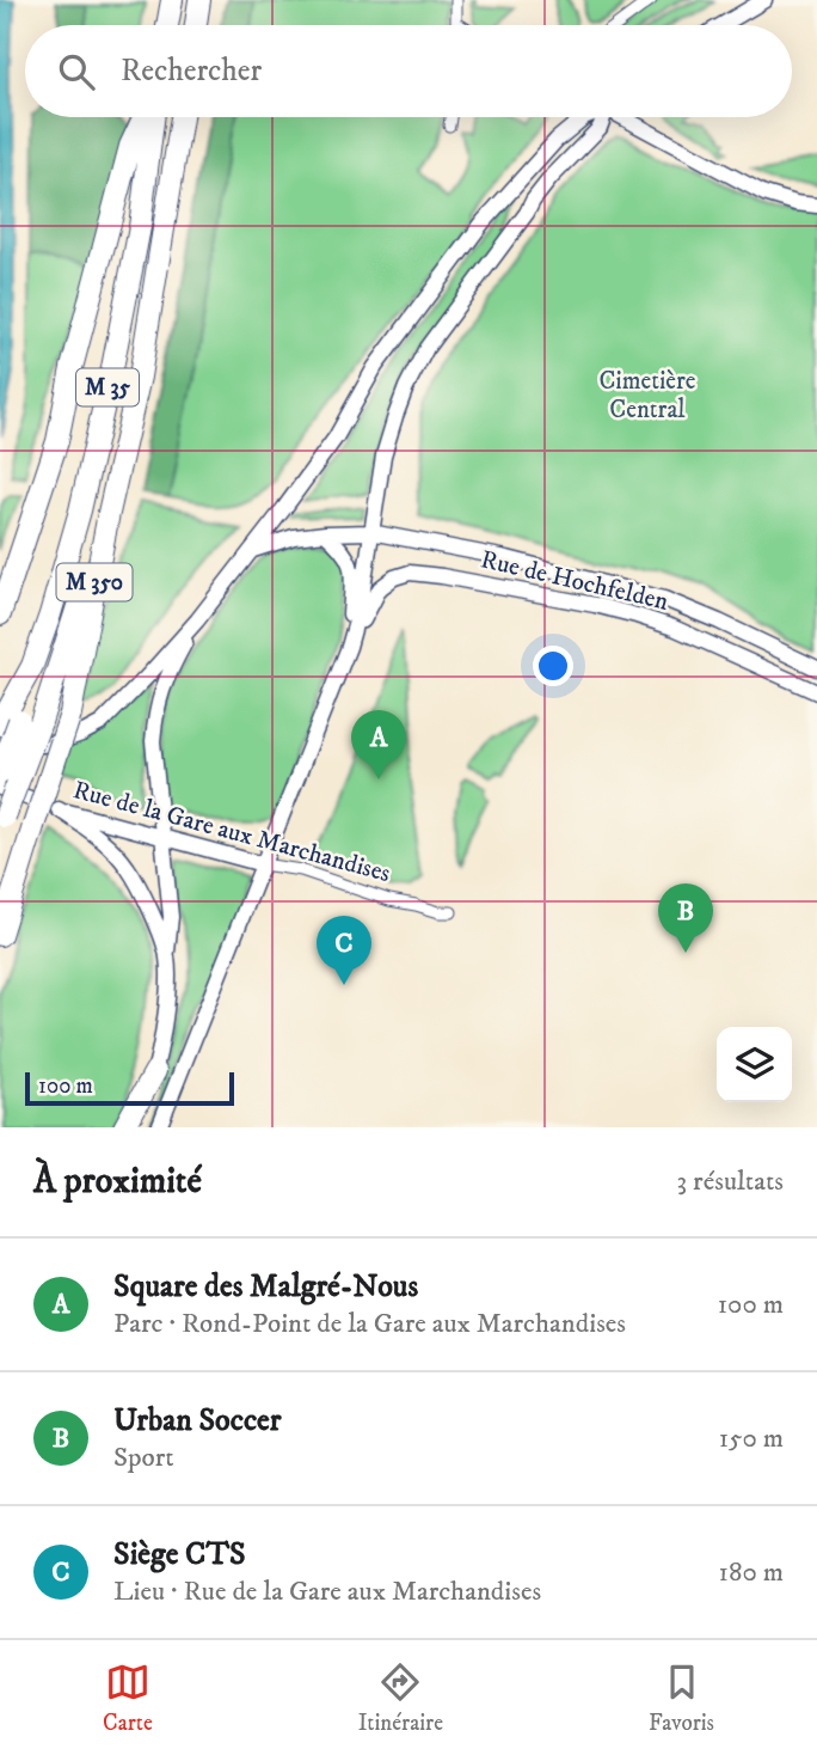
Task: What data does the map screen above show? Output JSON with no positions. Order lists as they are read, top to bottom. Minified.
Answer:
{"streets":{"highway":["M 35","M 350"],"main road":["Rue de Hochfelden","Rue de la Gare aux Marchandises"]},"crossings":[["M 35","M 350"]],"parks":["Cimetière Central"],"scale_bar":"100 m","page":{"search":"Rechercher","pins":["A","B","C"],"scale":"100 m","heading":["À proximité","3 résultats"],"list":[{"mark":"A","name":"Square des Malgré-Nous","note":"Parc · Rond-Point de la Gare aux Marchandises","value":"100 m"},{"mark":"B","name":"Urban Soccer","note":"Sport","value":"150 m"},{"mark":"C","name":"Siège CTS","note":"Lieu · Rue de la Gare aux Marchandises","value":"180 m"}],"nav":["Carte","Itinéraire","Favoris"]}}
